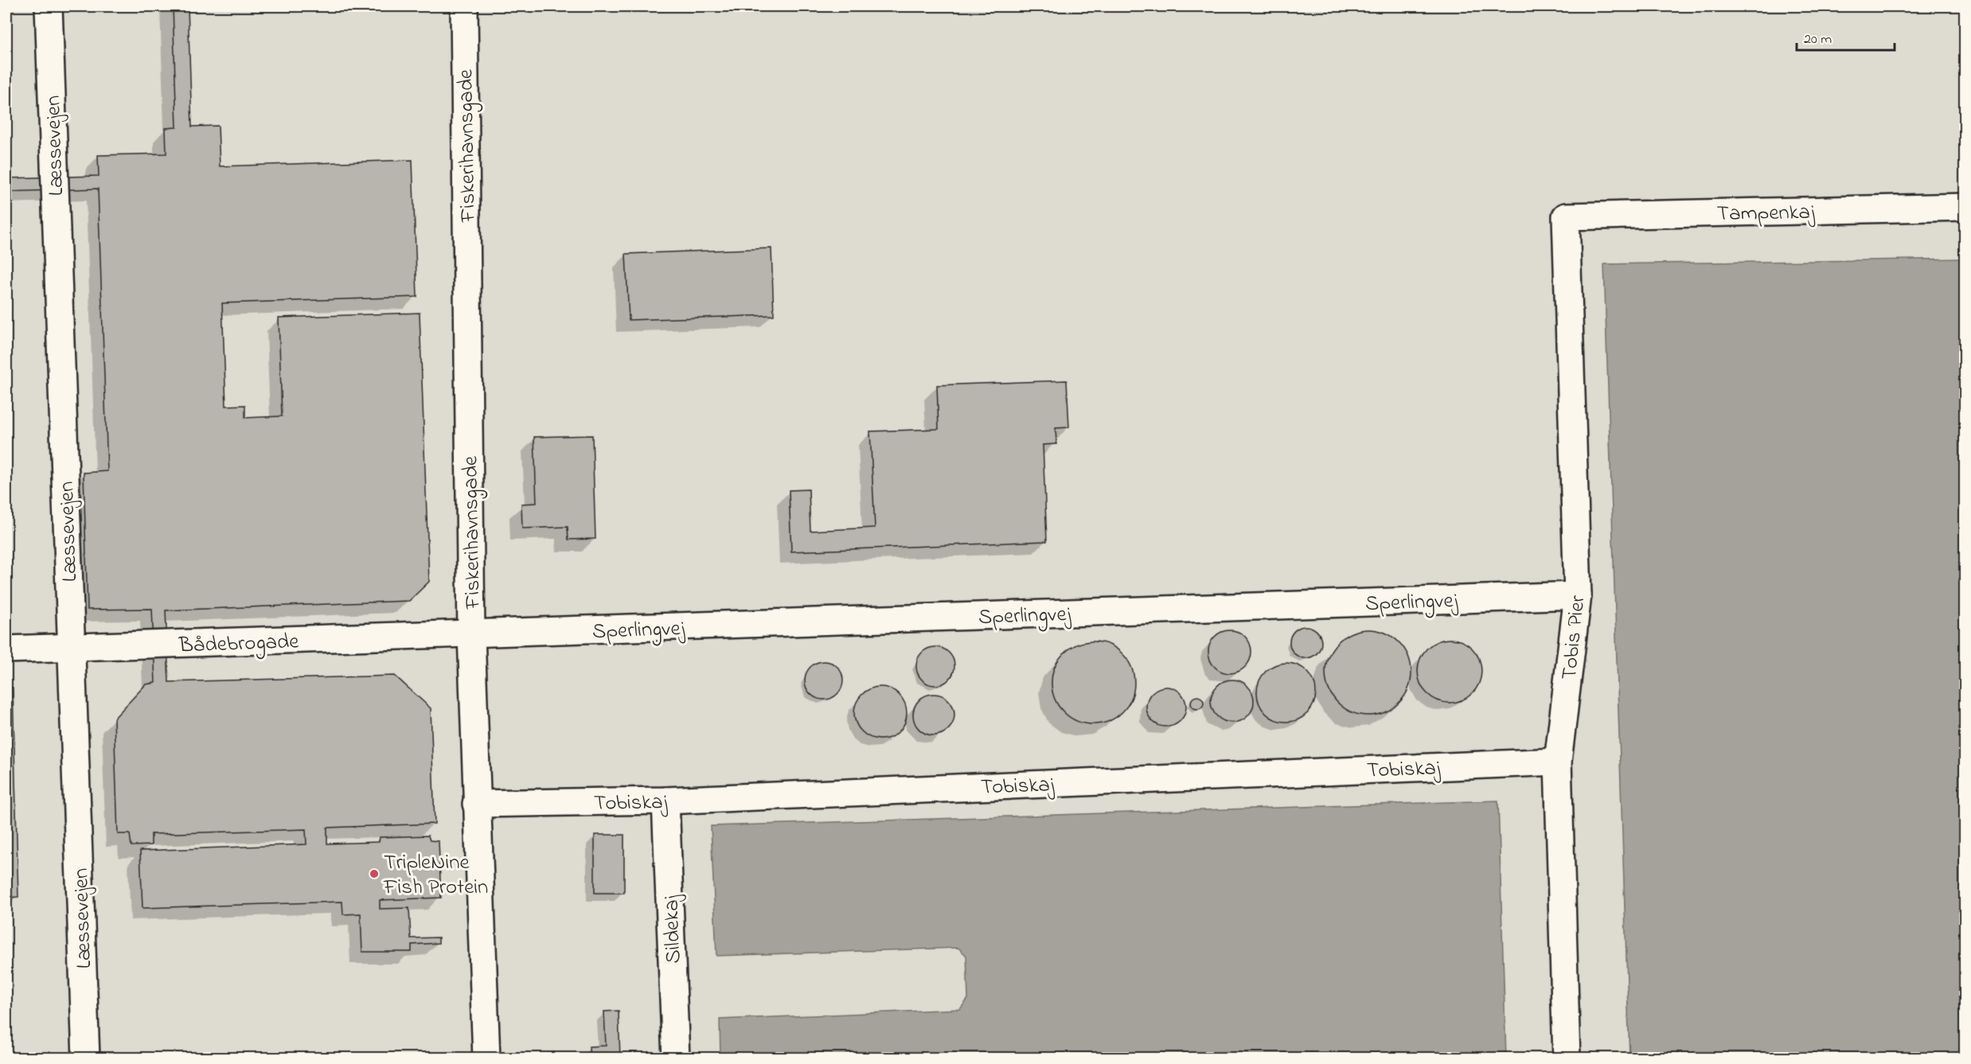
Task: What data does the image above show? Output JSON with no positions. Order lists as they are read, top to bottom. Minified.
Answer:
{"streets":{"street":["Læssevejen","Fiskerihavnsgade","Tampenkaj","Sperlingvej","Tobis Pier","Bådebrogade","Tobiskaj","Sildekaj"]},"crossings":[["Læssevejen","Bådebrogade"],["Fiskerihavnsgade","Sperlingvej"],["Fiskerihavnsgade","Bådebrogade"],["Fiskerihavnsgade","Tobiskaj"],["Tampenkaj","Tobis Pier"],["Sperlingvej","Tobis Pier"],["Sperlingvej","Bådebrogade"],["Tobis Pier","Tobiskaj"],["Tobiskaj","Sildekaj"]],"places":["TripleNine Fish Protein"],"scale_bar":"20 m"}
